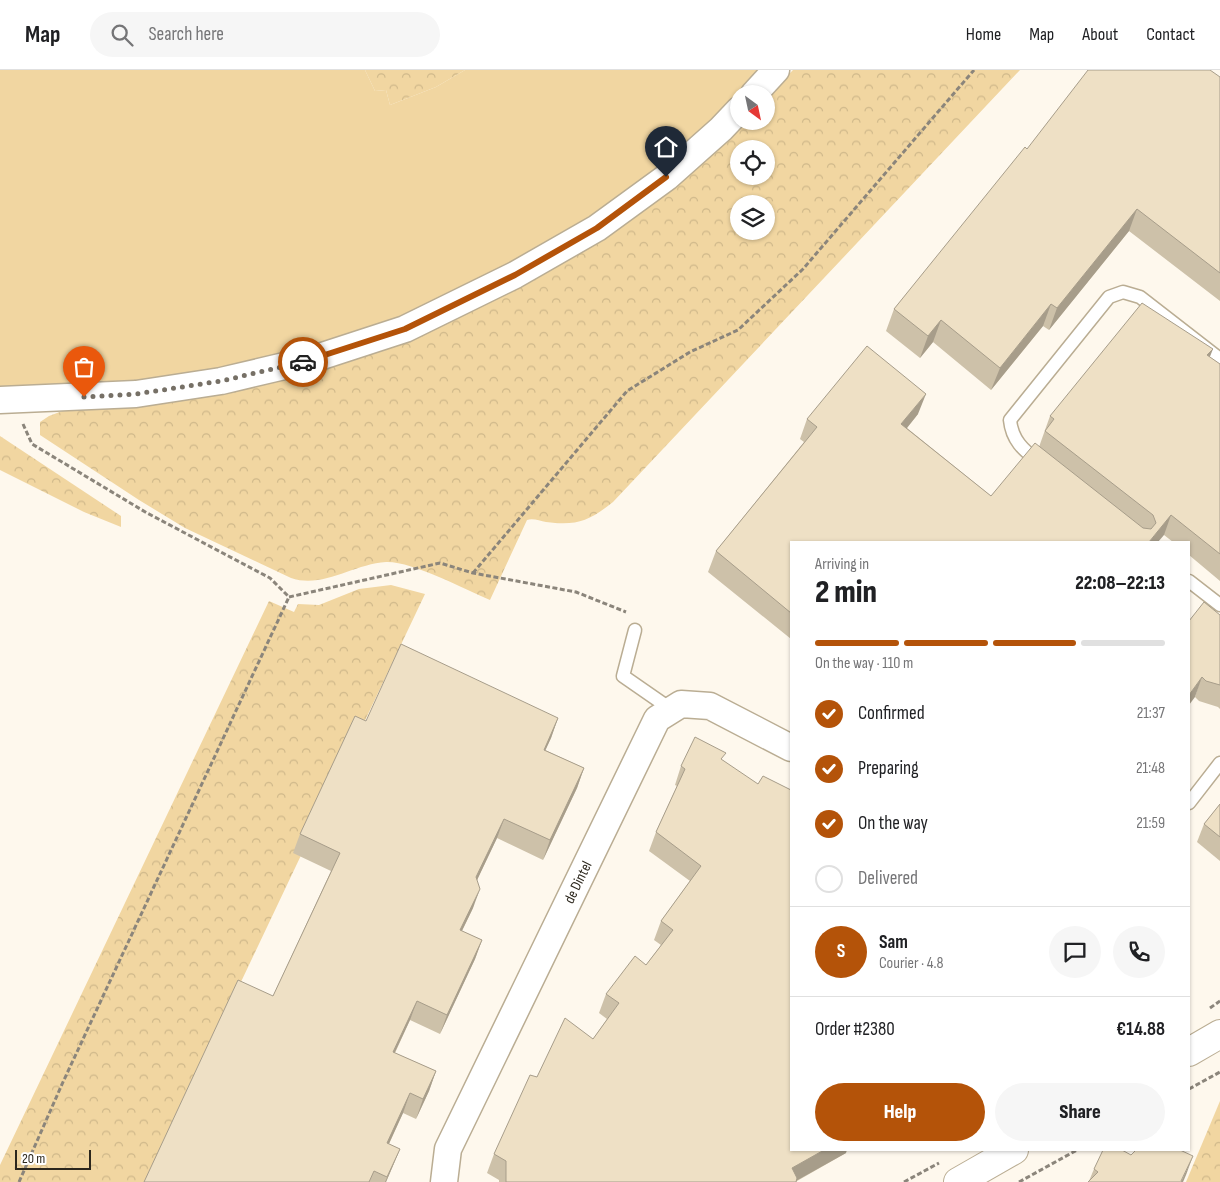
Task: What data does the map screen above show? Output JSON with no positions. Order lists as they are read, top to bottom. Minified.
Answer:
{"streets":{"street":["de Dintel"]},"scale_bar":"20 m","north":"bottom right","page":{"header":"Map","search":"Search here","nav":["Home","Map","About","Contact"],"heading":["2 min","Arriving in","22:08–22:13"],"panel":["Sam","Courier · 4.8","Order #2380","€14.88"],"bar":"On the way · 110 m","list":[["Confirmed","21:37"],["Preparing","21:48"],["On the way","21:59"],"Delivered"],"round":"S","buttons":["Help","Share"],"scale":"20 m"}}
